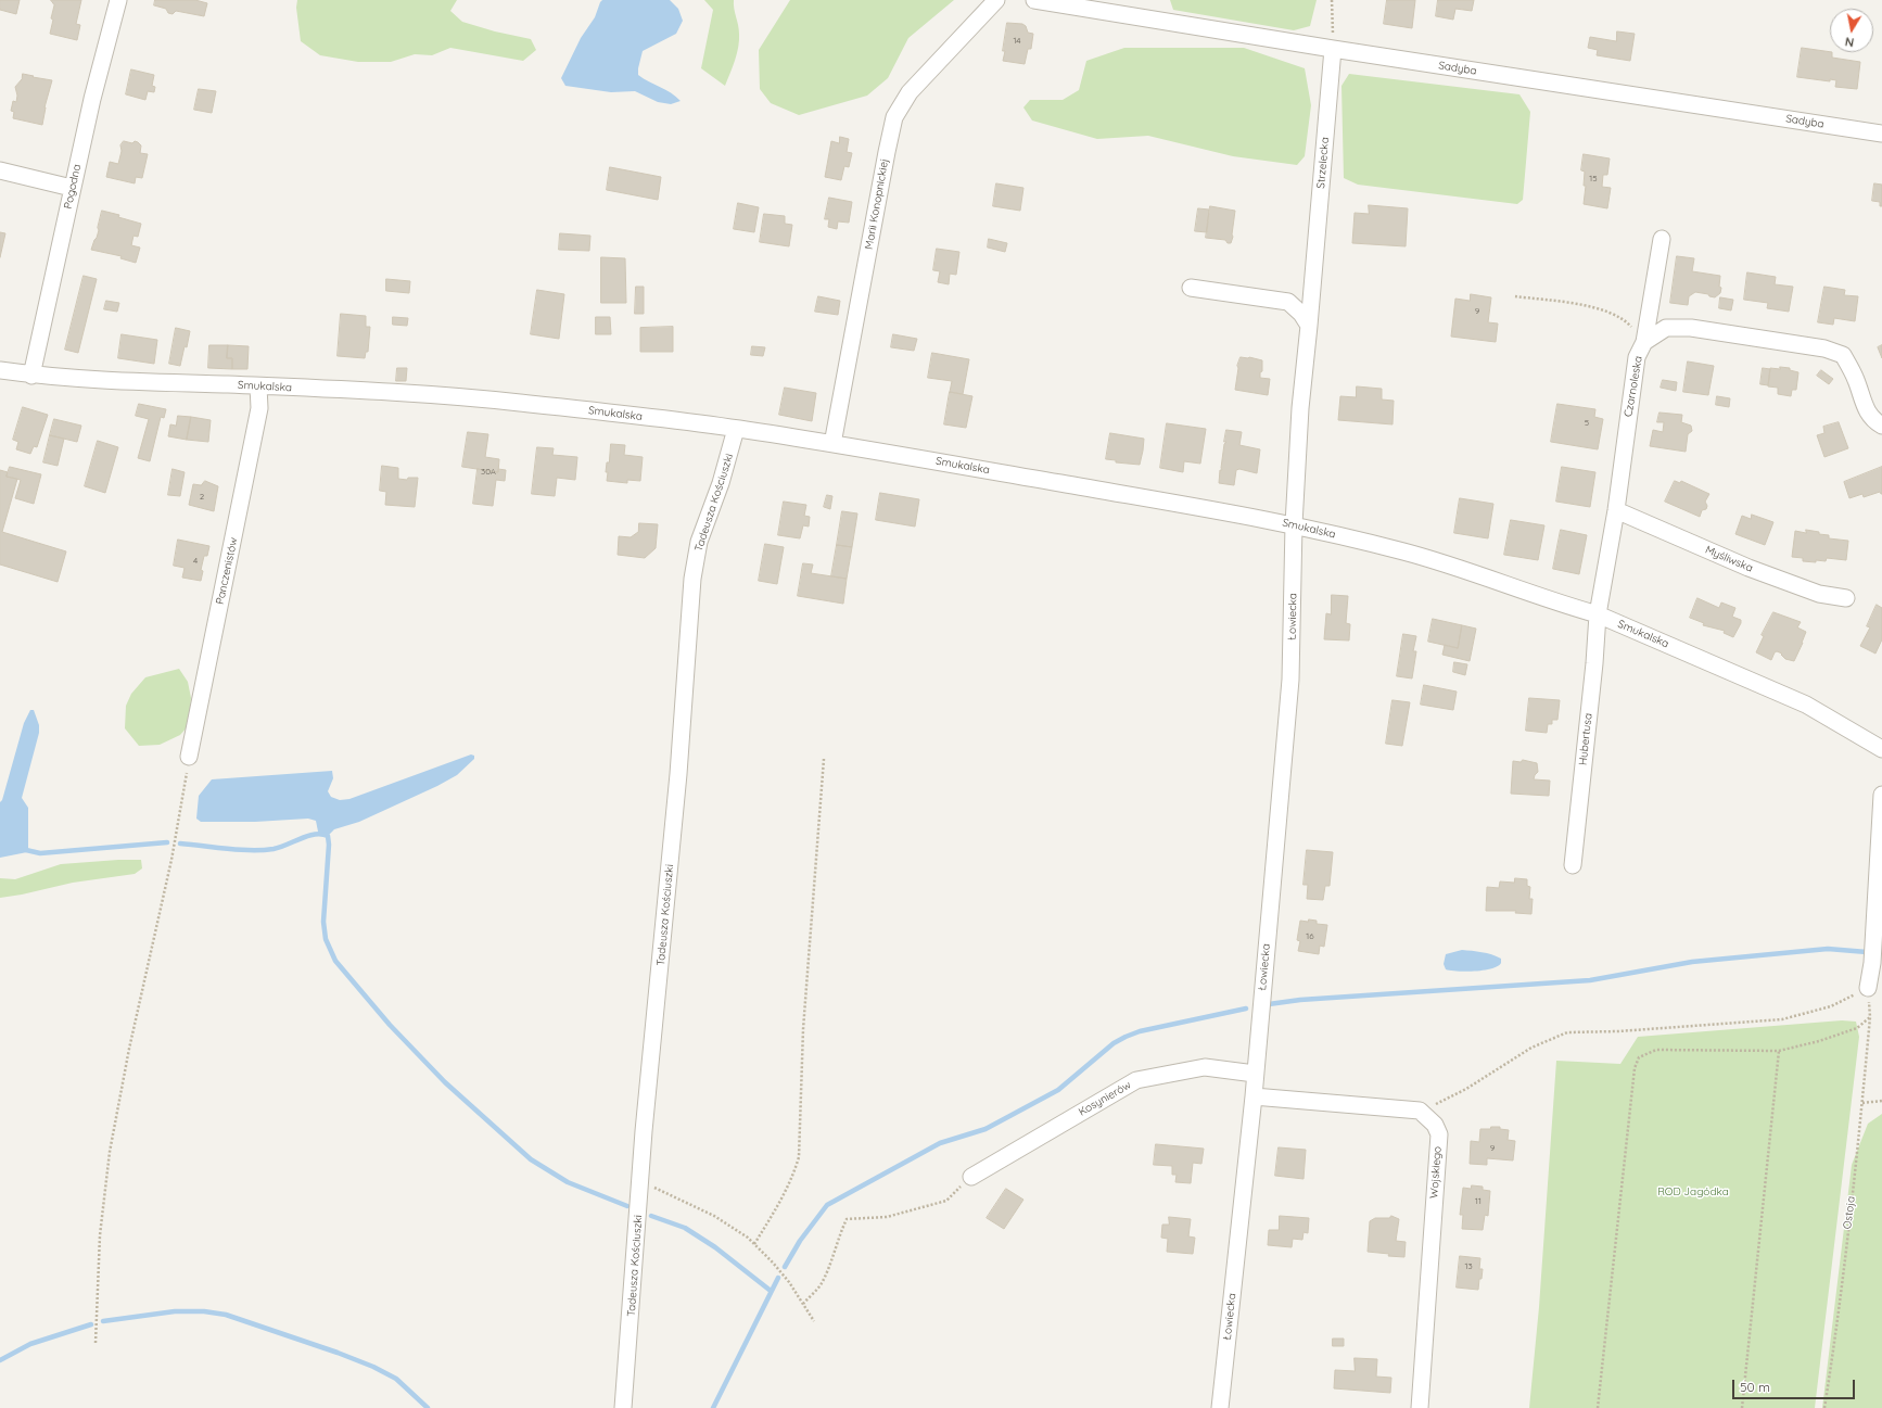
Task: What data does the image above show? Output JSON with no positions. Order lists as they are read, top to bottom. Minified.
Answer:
{"streets":{"street":["Sadyba","Strzelecka","Pogodna","Marii Konopnickiej","Smukalska","Czarnoleska","Tadeusza Kościuszki","Myśliwska","Panczenistów","Łowiecka","Hubertusa","Kosynierów","Wojskiego"],"path":["Ostoja"]},"crossings":[["Sadyba","Strzelecka"],["Strzelecka","Smukalska"],["Strzelecka","Łowiecka"],["Pogodna","Smukalska"],["Marii Konopnickiej","Smukalska"],["Smukalska","Czarnoleska"],["Smukalska","Tadeusza Kościuszki"],["Smukalska","Panczenistów"],["Smukalska","Łowiecka"],["Smukalska","Hubertusa"],["Czarnoleska","Myśliwska"],["Czarnoleska","Hubertusa"],["Łowiecka","Kosynierów"]],"parks":["ROD Jagódka"],"house_numbers":["14","15","9","5","30A","2","4","16","9","11","13"],"scale_bar":"50 m","north":"bottom"}
